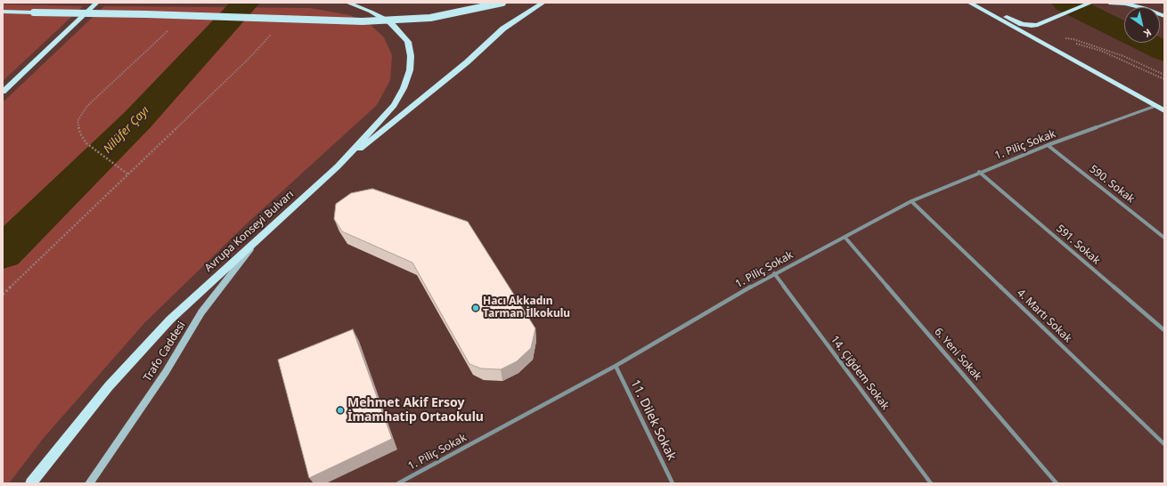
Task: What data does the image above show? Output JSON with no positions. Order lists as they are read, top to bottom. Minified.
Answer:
{"streets":{"main road":["Avrupa Konseyi Bulvarı","Trafo Caddesi"],"street":["1. Piliç Sokak","590. Sokak","591. Sokak","4. Martı Sokak","6. Yeni Sokak","14. Çiğdem Sokak","11. Dilek Sokak"]},"crossings":[["1. Piliç Sokak","590. Sokak"],["1. Piliç Sokak","591. Sokak"],["1. Piliç Sokak","4. Martı Sokak"],["1. Piliç Sokak","6. Yeni Sokak"],["1. Piliç Sokak","14. Çiğdem Sokak"],["1. Piliç Sokak","11. Dilek Sokak"],["Avrupa Konseyi Bulvarı","Trafo Caddesi"]],"water":["Nilüfer Çayı"],"places":["Hacı Akkadın Tarman İlkokulu","Mehmet Akif Ersoy İmamhatip Ortaokulu"],"north":"bottom right"}
